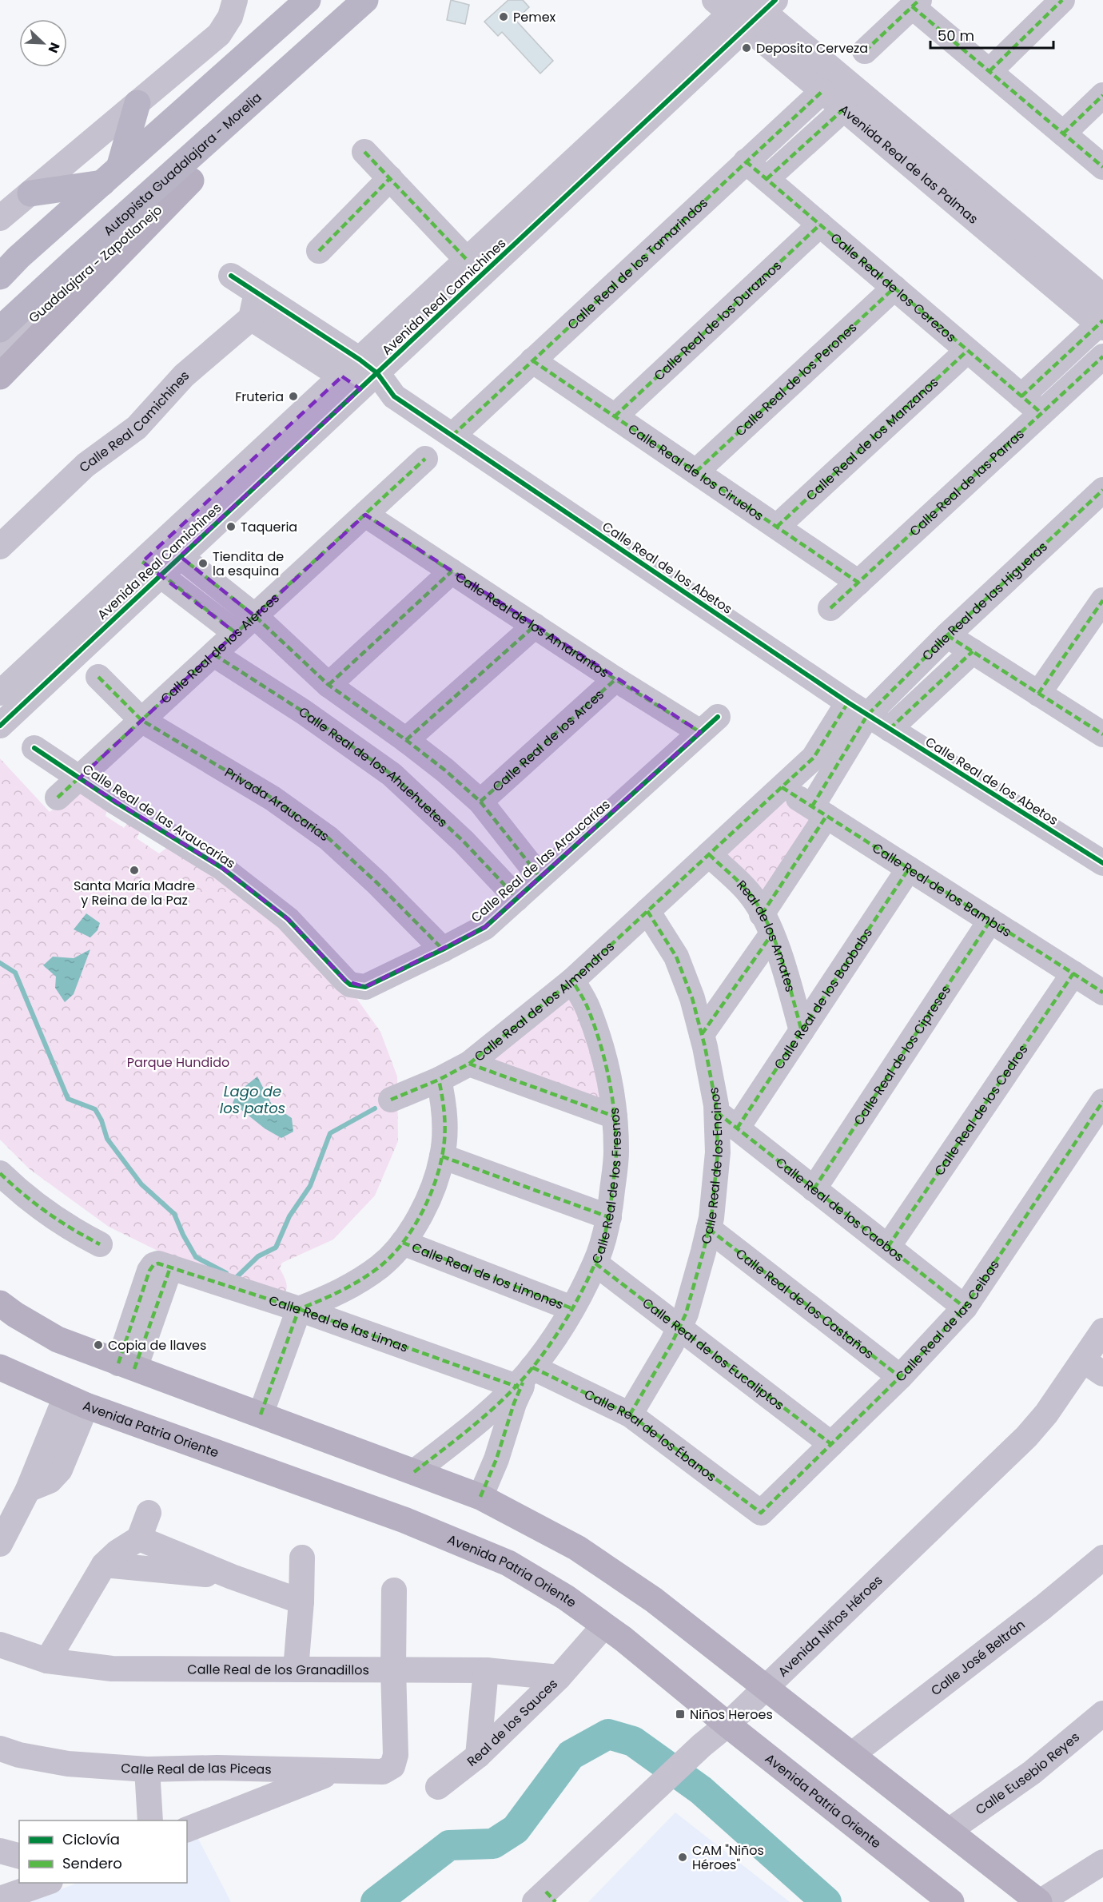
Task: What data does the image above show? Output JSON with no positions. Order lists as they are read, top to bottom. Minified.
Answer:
{"streets":{"highway":["Autopista Guadalajara - Morelia"],"main road":["Avenida Patria Oriente"],"street":["Avenida Real de las Palmas","Calle Real de los Tamarindos","Guadalajara - Zapotlanejo","Calle Real de los Cerezos","Avenida Real Camichines","Calle Real de los Duraznos","Calle Real de los Perones","Calle Real Camichines","Calle Real de los Manzanos","Calle Real de los Ciruelos","Calle Real de las Parras","Calle Real de los Abetos","Calle Real de las Higueras","Calle Real de los Amarantos","Calle Real de los Alerces","Calle Real de los Arces","Calle Real de los Ahuehuetes","Privada Araucarias","Calle Real de las Araucarias","Calle Real de los Bambús","Real de los Amates","Calle Real de los Baobabs","Calle Real de los Almendros","Calle Real de los Cipreses","Calle Real de los Cedros","Calle Real de los Encinos","Calle Real de los Fresnos","Calle Real de los Caobos","Calle Real de los Limones","Calle Real de los Castaños","Calle Real de las Ceibas","Calle Real de las Limas","Calle Real de los Eucaliptos","Calle Real de los Ébanos","Avenida Niños Héroes","Calle José Beltrán","Calle Real de los Granadillos","Real de los Sauces","Calle Real de las Piceas","Calle Eusebio Reyes"]},"crossings":[["Avenida Real de las Palmas","Calle Real de los Tamarindos"],["Avenida Real de las Palmas","Avenida Real Camichines"],["Calle Real de los Tamarindos","Calle Real de los Cerezos"],["Calle Real de los Tamarindos","Calle Real de los Ciruelos"],["Calle Real de los Tamarindos","Calle Real de los Abetos"],["Calle Real de los Cerezos","Calle Real de los Duraznos"],["Calle Real de los Cerezos","Calle Real de los Perones"],["Calle Real de los Cerezos","Calle Real de los Manzanos"],["Calle Real de los Cerezos","Calle Real de las Parras"],["Avenida Real Camichines","Calle Real de los Abetos"],["Calle Real de los Duraznos","Calle Real de los Ciruelos"],["Calle Real de los Perones","Calle Real de los Ciruelos"],["Calle Real Camichines","Calle Real de los Abetos"],["Calle Real de los Manzanos","Calle Real de los Ciruelos"],["Calle Real de los Ciruelos","Calle Real de las Parras"],["Calle Real de los Abetos","Calle Real de las Higueras"],["Calle Real de los Abetos","Calle Real de los Almendros"],["Calle Real de las Higueras","Calle Real de los Almendros"],["Calle Real de los Amarantos","Calle Real de los Alerces"],["Calle Real de los Amarantos","Calle Real de los Arces"],["Calle Real de los Amarantos","Calle Real de las Araucarias"],["Calle Real de los Alerces","Calle Real de los Ahuehuetes"],["Calle Real de los Alerces","Privada Araucarias"],["Calle Real de los Alerces","Calle Real de las Araucarias"],["Calle Real de los Ahuehuetes","Calle Real de las Araucarias"],["Privada Araucarias","Calle Real de las Araucarias"],["Calle Real de los Bambús","Calle Real de los Baobabs"],["Calle Real de los Bambús","Calle Real de los Almendros"],["Calle Real de los Bambús","Calle Real de los Cipreses"],["Calle Real de los Bambús","Calle Real de los Cedros"],["Real de los Amates","Calle Real de los Baobabs"],["Real de los Amates","Calle Real de los Almendros"],["Calle Real de los Baobabs","Calle Real de los Caobos"],["Calle Real de los Almendros","Calle Real de los Encinos"],["Calle Real de los Almendros","Calle Real de los Fresnos"],["Calle Real de los Cipreses","Calle Real de los Caobos"],["Calle Real de los Cedros","Calle Real de los Caobos"],["Calle Real de los Encinos","Calle Real de los Caobos"],["Calle Real de los Encinos","Calle Real de los Castaños"],["Calle Real de los Encinos","Calle Real de los Eucaliptos"],["Calle Real de los Encinos","Calle Real de los Ébanos"],["Calle Real de los Fresnos","Calle Real de los Limones"],["Calle Real de los Fresnos","Calle Real de las Limas"],["Calle Real de los Fresnos","Calle Real de los Eucaliptos"],["Calle Real de los Fresnos","Calle Real de los Ébanos"],["Calle Real de los Caobos","Calle Real de las Ceibas"],["Calle Real de los Castaños","Calle Real de las Ceibas"],["Calle Real de las Ceibas","Calle Real de los Eucaliptos"],["Calle Real de las Ceibas","Calle Real de los Ébanos"],["Calle Real de las Limas","Calle Real de los Ébanos"],["Avenida Patria Oriente","Avenida Niños Héroes"],["Avenida Patria Oriente","Real de los Sauces"],["Calle Real de los Granadillos","Real de los Sauces"],["Calle Real de los Granadillos","Calle Real de las Piceas"]],"water":["Lago de los patos"],"parks":["Parque Hundido"],"places":{"other":["Pemex","Deposito Cerveza","Fruteria","Taqueria","Tiendita de la esquina","Santa María Madre y Reina de la Paz","Copia de llaves","CAM \"Niños Héroes\""],"transit":["Niños Heroes"]},"legend":["Ciclovía","Sendero"],"scale_bar":"50 m","north":"bottom right"}
